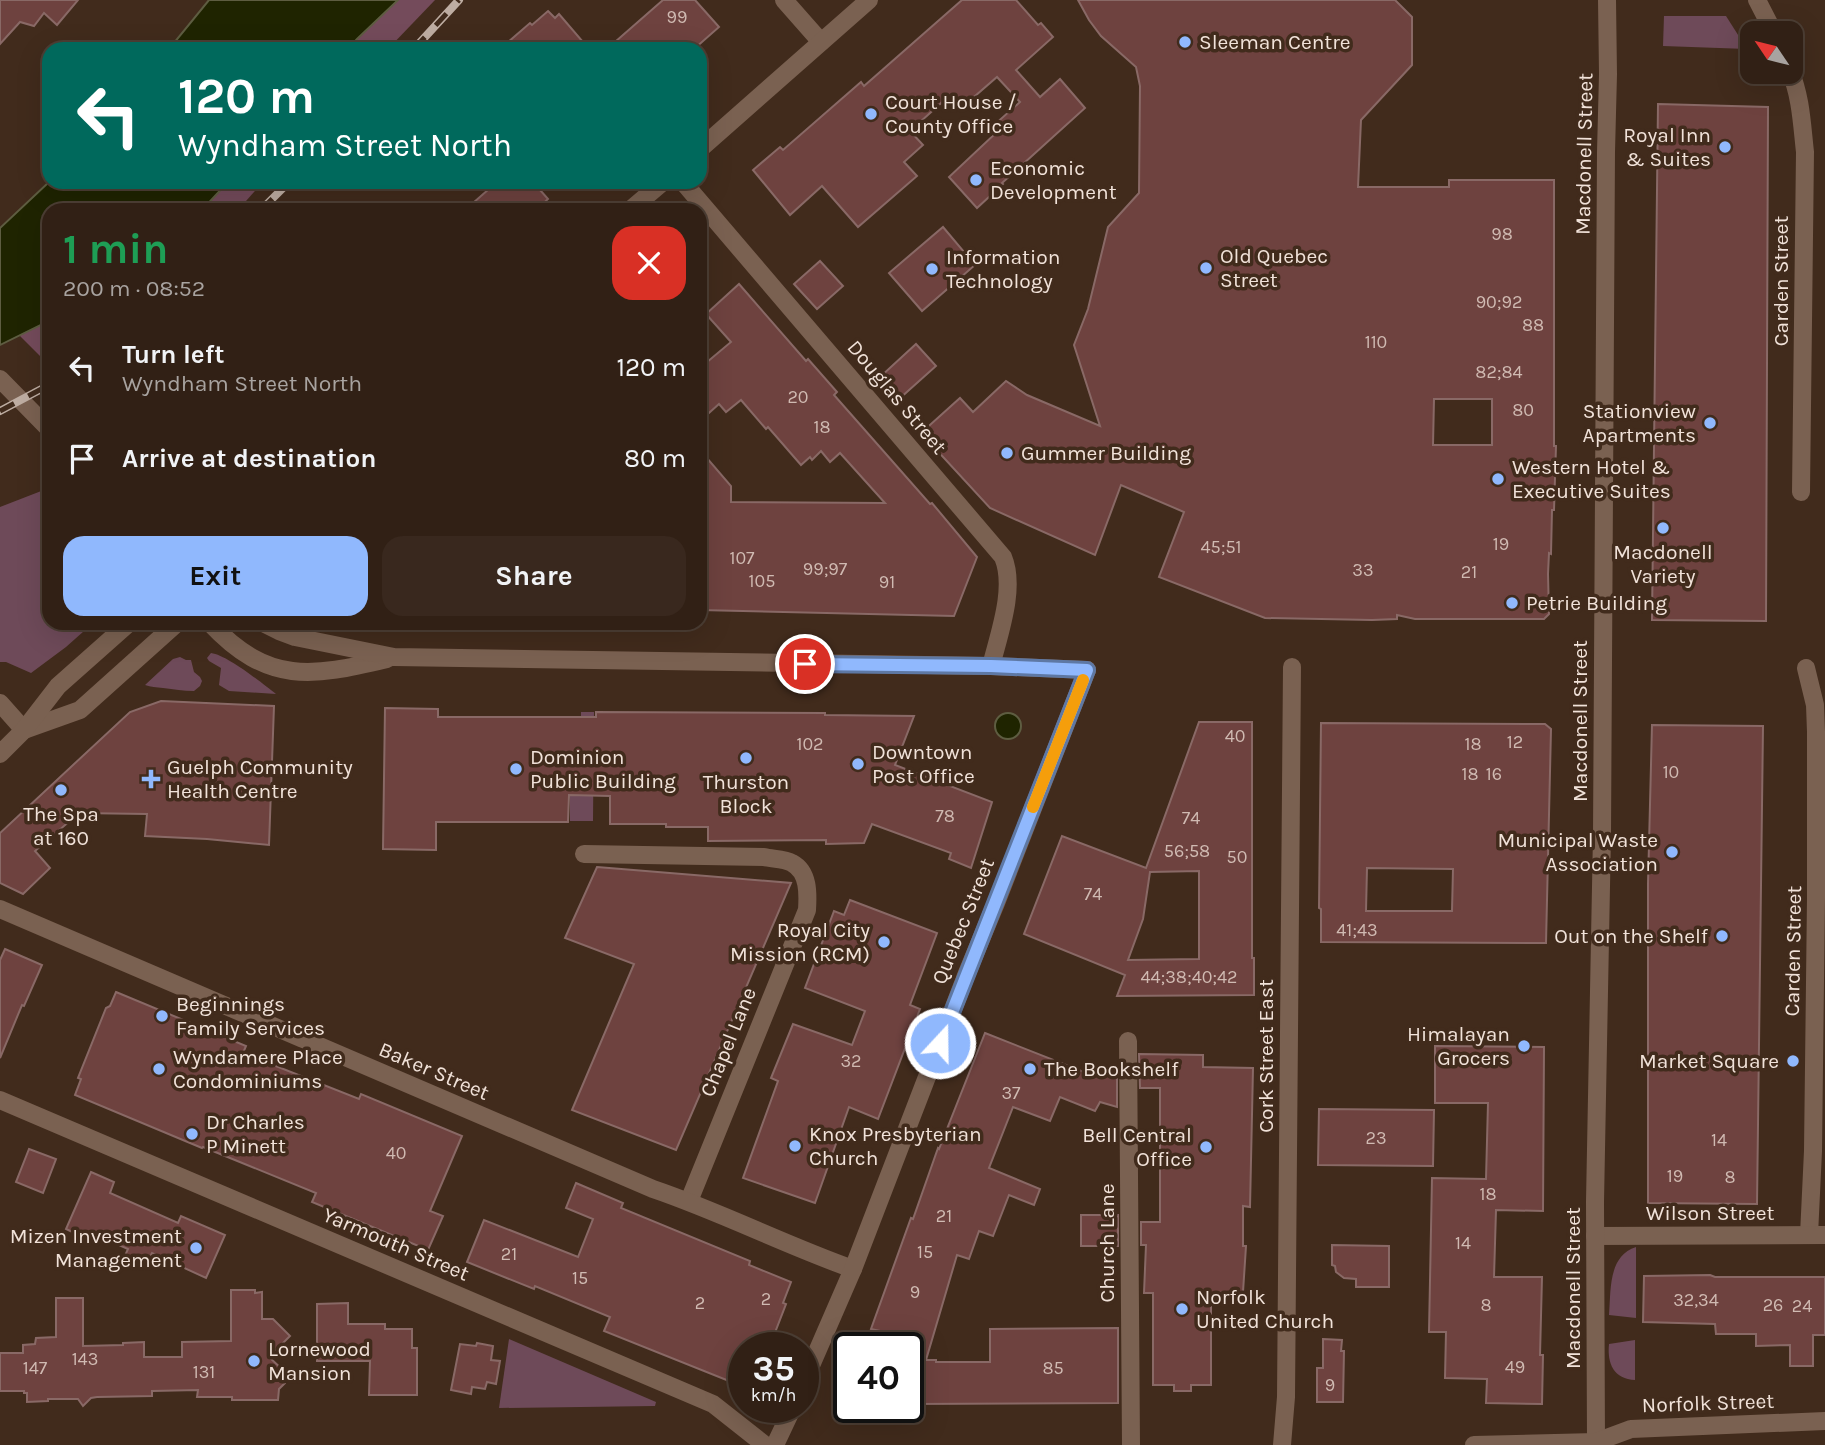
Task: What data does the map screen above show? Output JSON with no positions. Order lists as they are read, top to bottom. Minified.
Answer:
{"streets":{"street":["Macdonell Street","Carden Street","Douglas Street","Quebec Street","Chapel Lane","Cork Street East","Baker Street","Wilson Street","Church Lane","Yarmouth Street","Norfolk Street"]},"crossings":[["Macdonell Street","Wilson Street"],["Macdonell Street","Norfolk Street"],["Carden Street","Wilson Street"],["Douglas Street","Quebec Street"],["Quebec Street","Baker Street"],["Chapel Lane","Baker Street"]],"places":{"other":["Sleeman Centre","Court House / County Office","Royal Inn & Suites","Economic Development","Old Quebec Street","Information Technology","Stationview Apartments","Gummer Building","Western Hotel & Executive Suites","Macdonell Variety","Petrie Building","Thurston Block","Downtown Post Office","Dominion Public Building","The Spa at 160","Municipal Waste Association","Out on the Shelf","Royal City Mission (RCM)","Beginnings Family Services","Himalayan Grocers","Market Square","Wyndamere Place Condominiums","The Bookshelf","Dr Charles P Minett","Knox Presbyterian Church","Bell Central Office","Mizen Investment Management","Norfolk United Church","Lornewood Mansion"],"health":["Guelph Community Health Centre"]},"house_numbers":["99","98","90;92","88","110","82;84","20","80","18","19","45;51","107","99;97","33","21","105","91","40","12","102","18","10","18","16","78","74","56;58","50","74","41;43","44;38;40;42","32","37","23","14","40","19","8","18","21","14","15","21","15","9","2","32,34","2","8","26","24","143","49","147","85","131","9"],"north":"top left","page":{"turn":["120 m","Wyndham Street North"],"heading":["1 min","200 m · 08:52"],"list":[{"name":"Turn left","note":"Wyndham Street North","value":"120 m"},{"name":"Arrive at destination","value":"80 m"}],"buttons":["Exit","Share"],"speed":"35 km/h","limit":"40"}}
